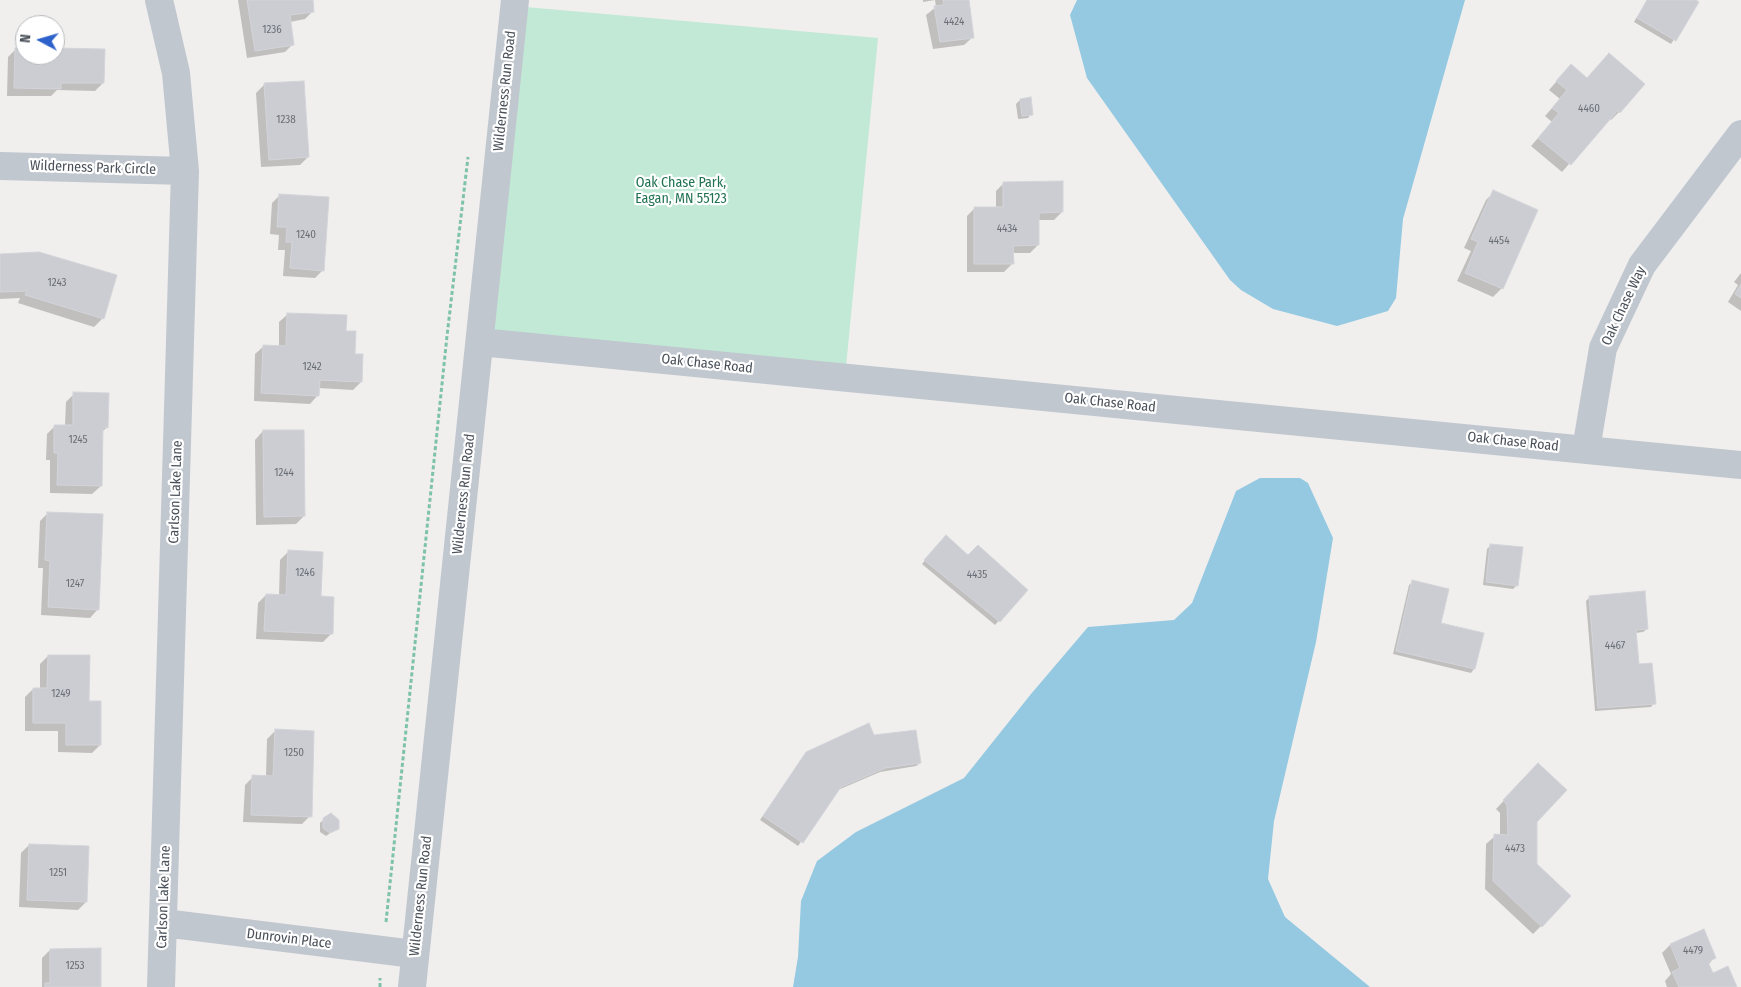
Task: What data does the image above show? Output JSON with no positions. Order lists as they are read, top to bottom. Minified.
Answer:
{"streets":{"street":["Wilderness Run Road","Wilderness Park Circle","Oak Chase Way","Oak Chase Road","Carlson Lake Lane","Dunrovin Place"]},"crossings":[["Wilderness Run Road","Oak Chase Road"],["Wilderness Run Road","Dunrovin Place"],["Wilderness Park Circle","Carlson Lake Lane"],["Oak Chase Way","Oak Chase Road"],["Carlson Lake Lane","Dunrovin Place"]],"parks":["Oak Chase Park, Eagan, MN 55123"],"house_numbers":["4424","1236","4460","1238","4434","1240","4454","1243","1242","1245","1244","1246","4435","1247","4467","1249","1250","4473","1251","4479","1253"],"north":"left"}
